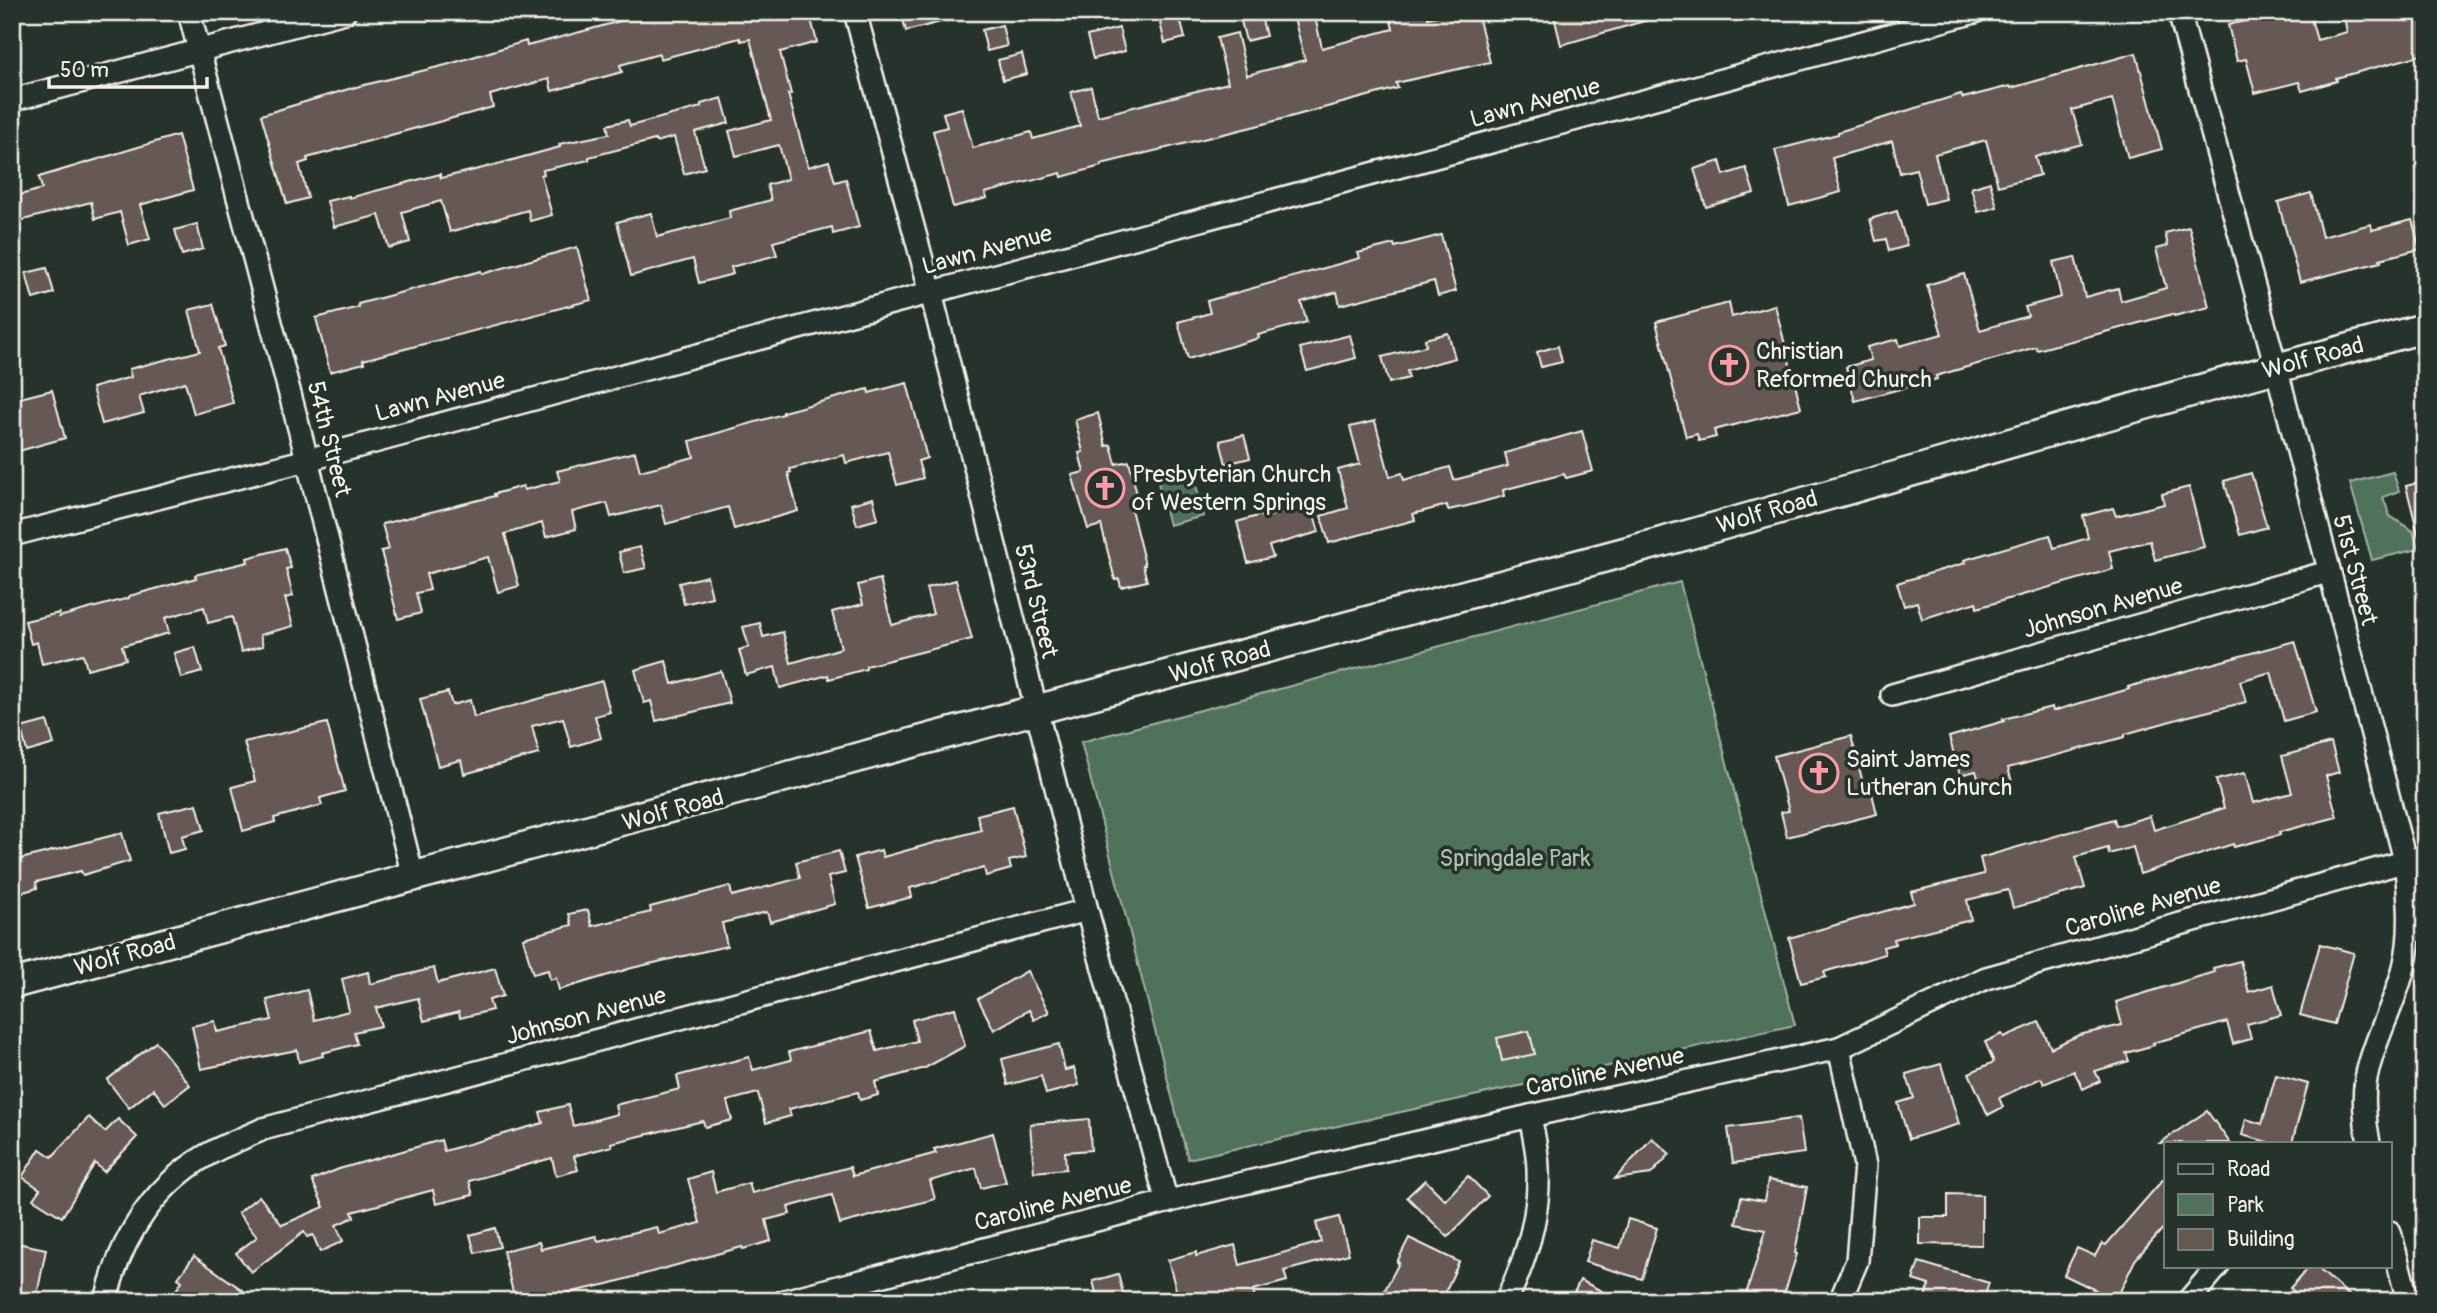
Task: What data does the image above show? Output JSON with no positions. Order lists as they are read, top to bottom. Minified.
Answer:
{"streets":{"main road":["Wolf Road"],"street":["Lawn Avenue","54th Street","51st Street","53rd Street","Johnson Avenue","Caroline Avenue"]},"crossings":[["Lawn Avenue","54th Street"],["Lawn Avenue","53rd Street"],["Wolf Road","54th Street"],["Wolf Road","51st Street"],["Wolf Road","53rd Street"],["51st Street","Johnson Avenue"],["51st Street","Caroline Avenue"],["53rd Street","Johnson Avenue"],["53rd Street","Caroline Avenue"]],"parks":["Springdale Park"],"places":{"church":["Christian Reformed Church","Presbyterian Church of Western Springs","Saint James Lutheran Church"]},"legend":["Road","Park","Building"],"scale_bar":"50 m"}
